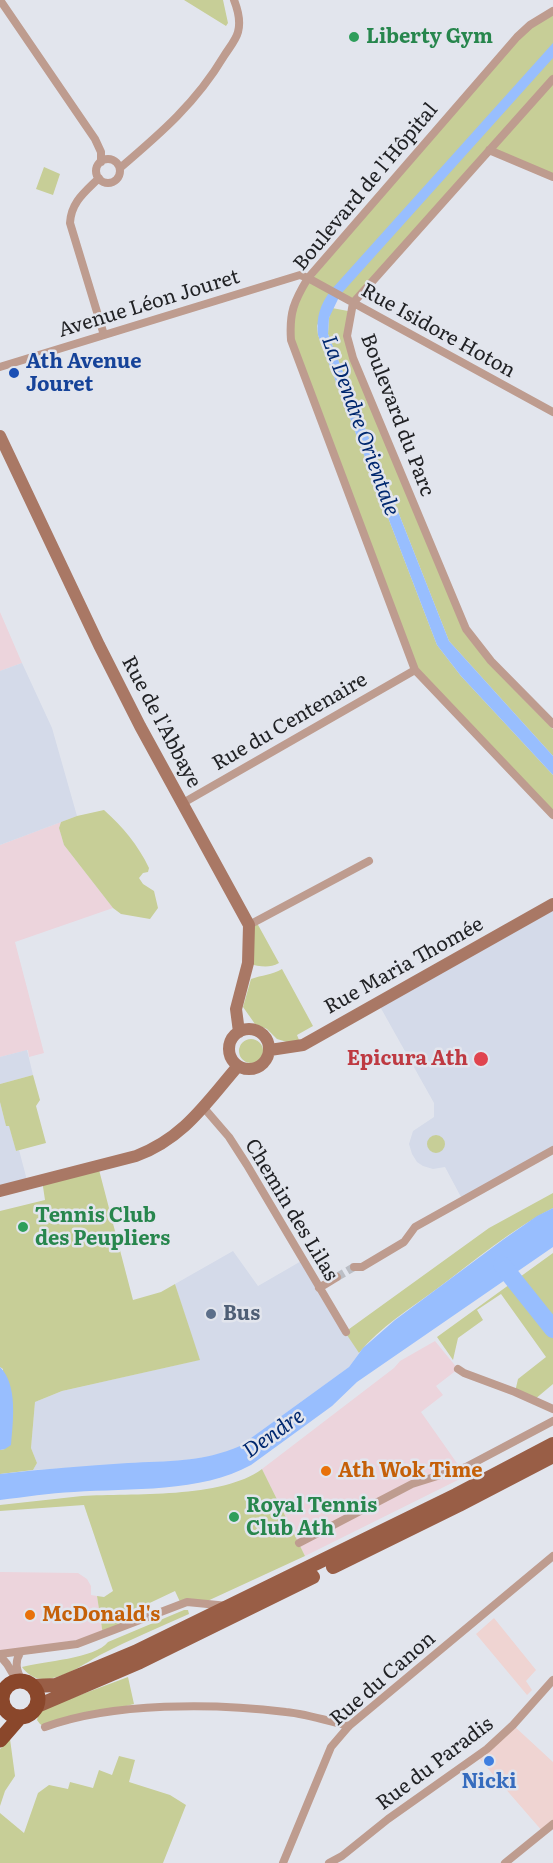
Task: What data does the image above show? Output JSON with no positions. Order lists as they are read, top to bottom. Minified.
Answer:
{"streets":{"street":["Boulevard de l'Hôpital","Avenue Léon Jouret","Rue Isidore Hoton","Boulevard du Parc","Rue de l'Abbaye","Rue du Centenaire","Rue Maria Thomée","Chemin des Lilas","Rue du Canon","Rue du Paradis"]},"crossings":[["Boulevard de l'Hôpital","Avenue Léon Jouret"],["Boulevard de l'Hôpital","Rue Isidore Hoton"],["Boulevard de l'Hôpital","Rue du Centenaire"],["Avenue Léon Jouret","Rue Isidore Hoton"],["Rue Isidore Hoton","Boulevard du Parc"],["Rue de l'Abbaye","Rue du Centenaire"],["Rue de l'Abbaye","Rue Maria Thomée"]],"water":["La Dendre Orientale","Dendre"],"places":["Liberty Gym","Ath Avenue Jouret","Epicura Ath","Tennis Club des Peupliers","Bus","Ath Wok Time","Royal Tennis Club Ath","McDonald's","Nicki"]}
